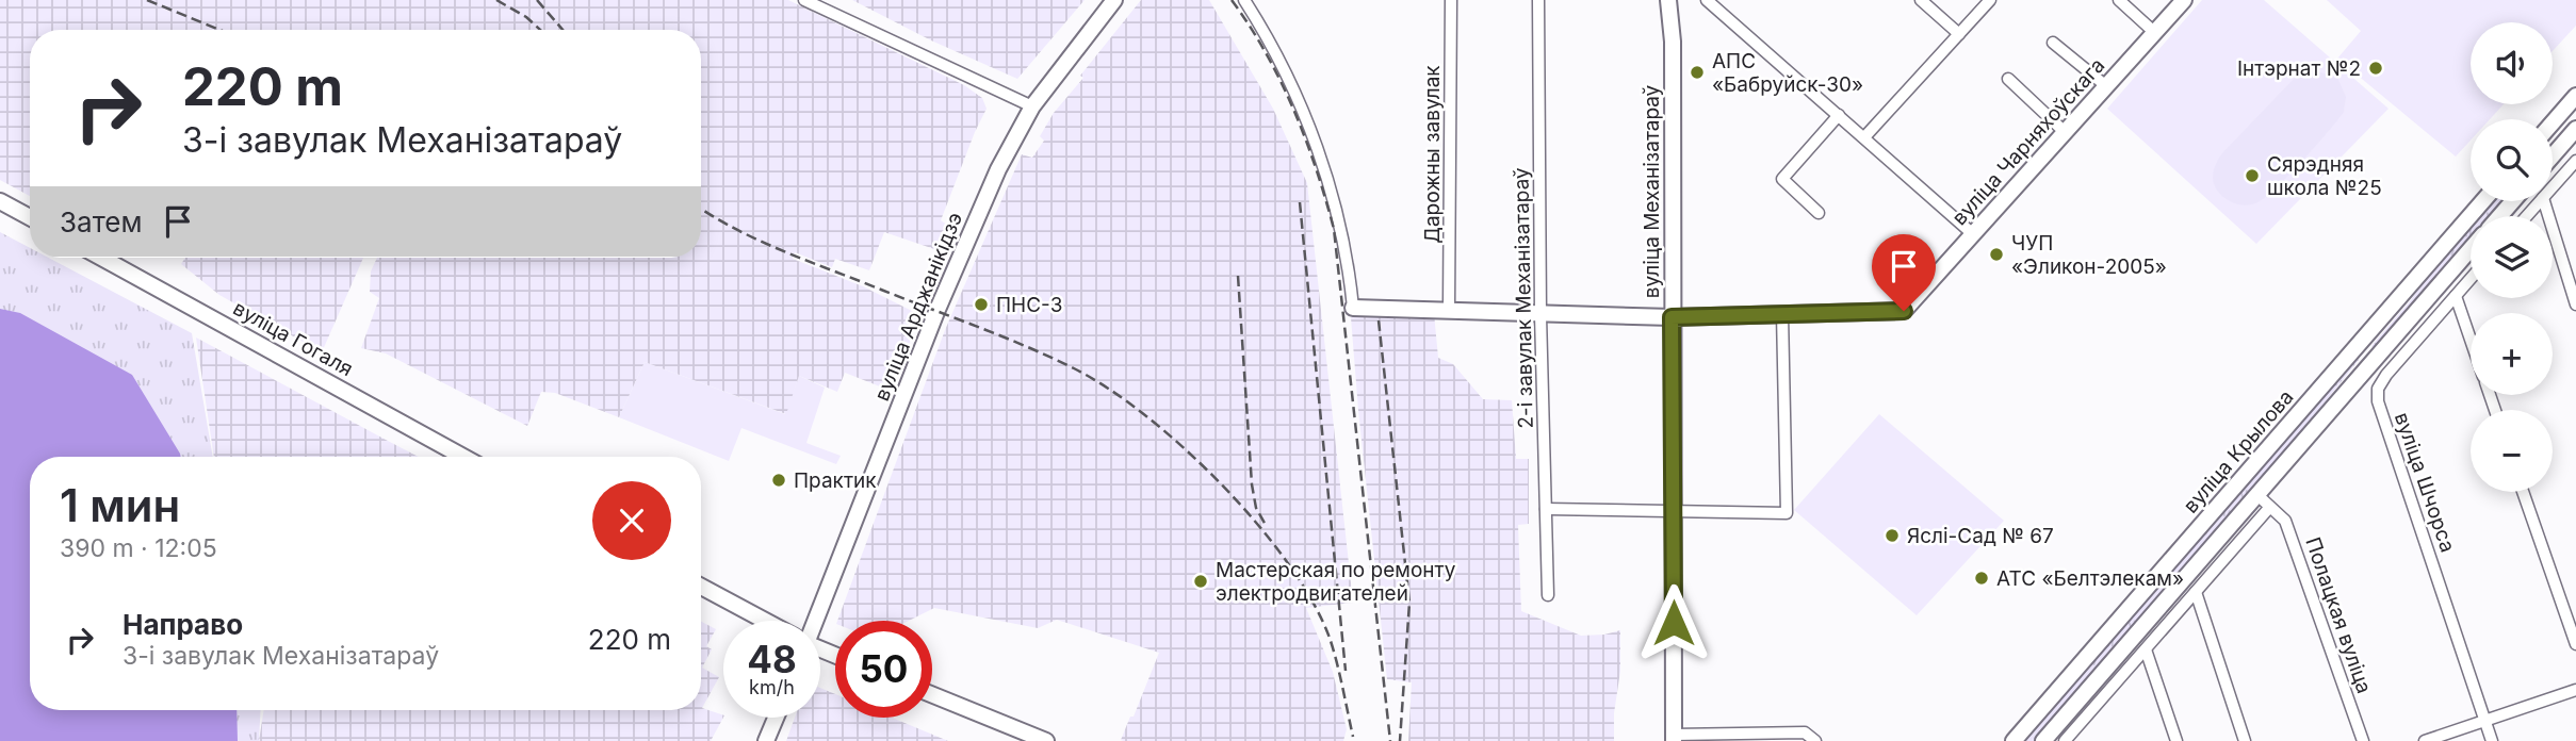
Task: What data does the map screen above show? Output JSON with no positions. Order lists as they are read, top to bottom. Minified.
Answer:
{"streets":{"main road":["вуліца Чарняхоўскага","вуліца Механізатараў","вуліца Арджанікідзэ","вуліца Гогаля","вуліца Крылова"],"street":["Дарожны завулак","2-і завулак Механізатараў","вуліца Шчорса","Полацкая вуліца"]},"crossings":[["вуліца Крылова","Полацкая вуліца"]],"places":["Інтэрнат №2","АПС «Бабруйск-30»","Сярэдняя школа №25","ЧУП «Эликон-2005»","ПНС-3","Практик","Яслі-Сад № 67","АТС «Белтэлекам»","Мастерская по ремонту электродвигателей"],"page":{"map_buttons":["+","−"],"turn":["220 m","3-і завулак Механізатараў"],"then":"Затем","heading":["1 мин","390 m · 12:05"],"list":[{"name":"Направо","note":"3-і завулак Механізатараў","value":"220 m"}],"speed":"48 km/h","limit":"50"}}
